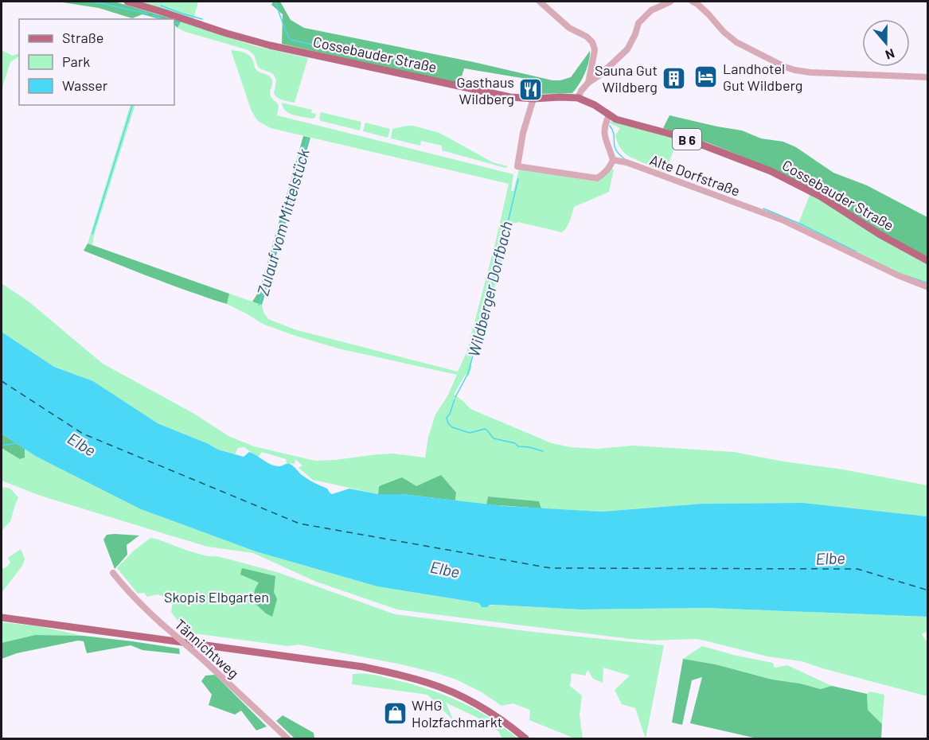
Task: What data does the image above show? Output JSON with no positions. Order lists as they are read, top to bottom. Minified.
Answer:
{"streets":{"main road":["Cossebauder Straße","B 6"],"street":["Alte Dorfstraße","Tännichtweg"]},"water":["Zulauf vom Mittelstück","Wildberger Dorfbach","Elbe"],"parks":["Skopis Elbgarten"],"places":{"hotel":["Landhotel Gut Wildberg"],"building":["Sauna Gut Wildberg"],"restaurant":["Gasthaus Wildberg"],"shop":["WHG Holzfachmarkt"]},"legend":["Straße","Park","Wasser"],"north":"bottom"}
